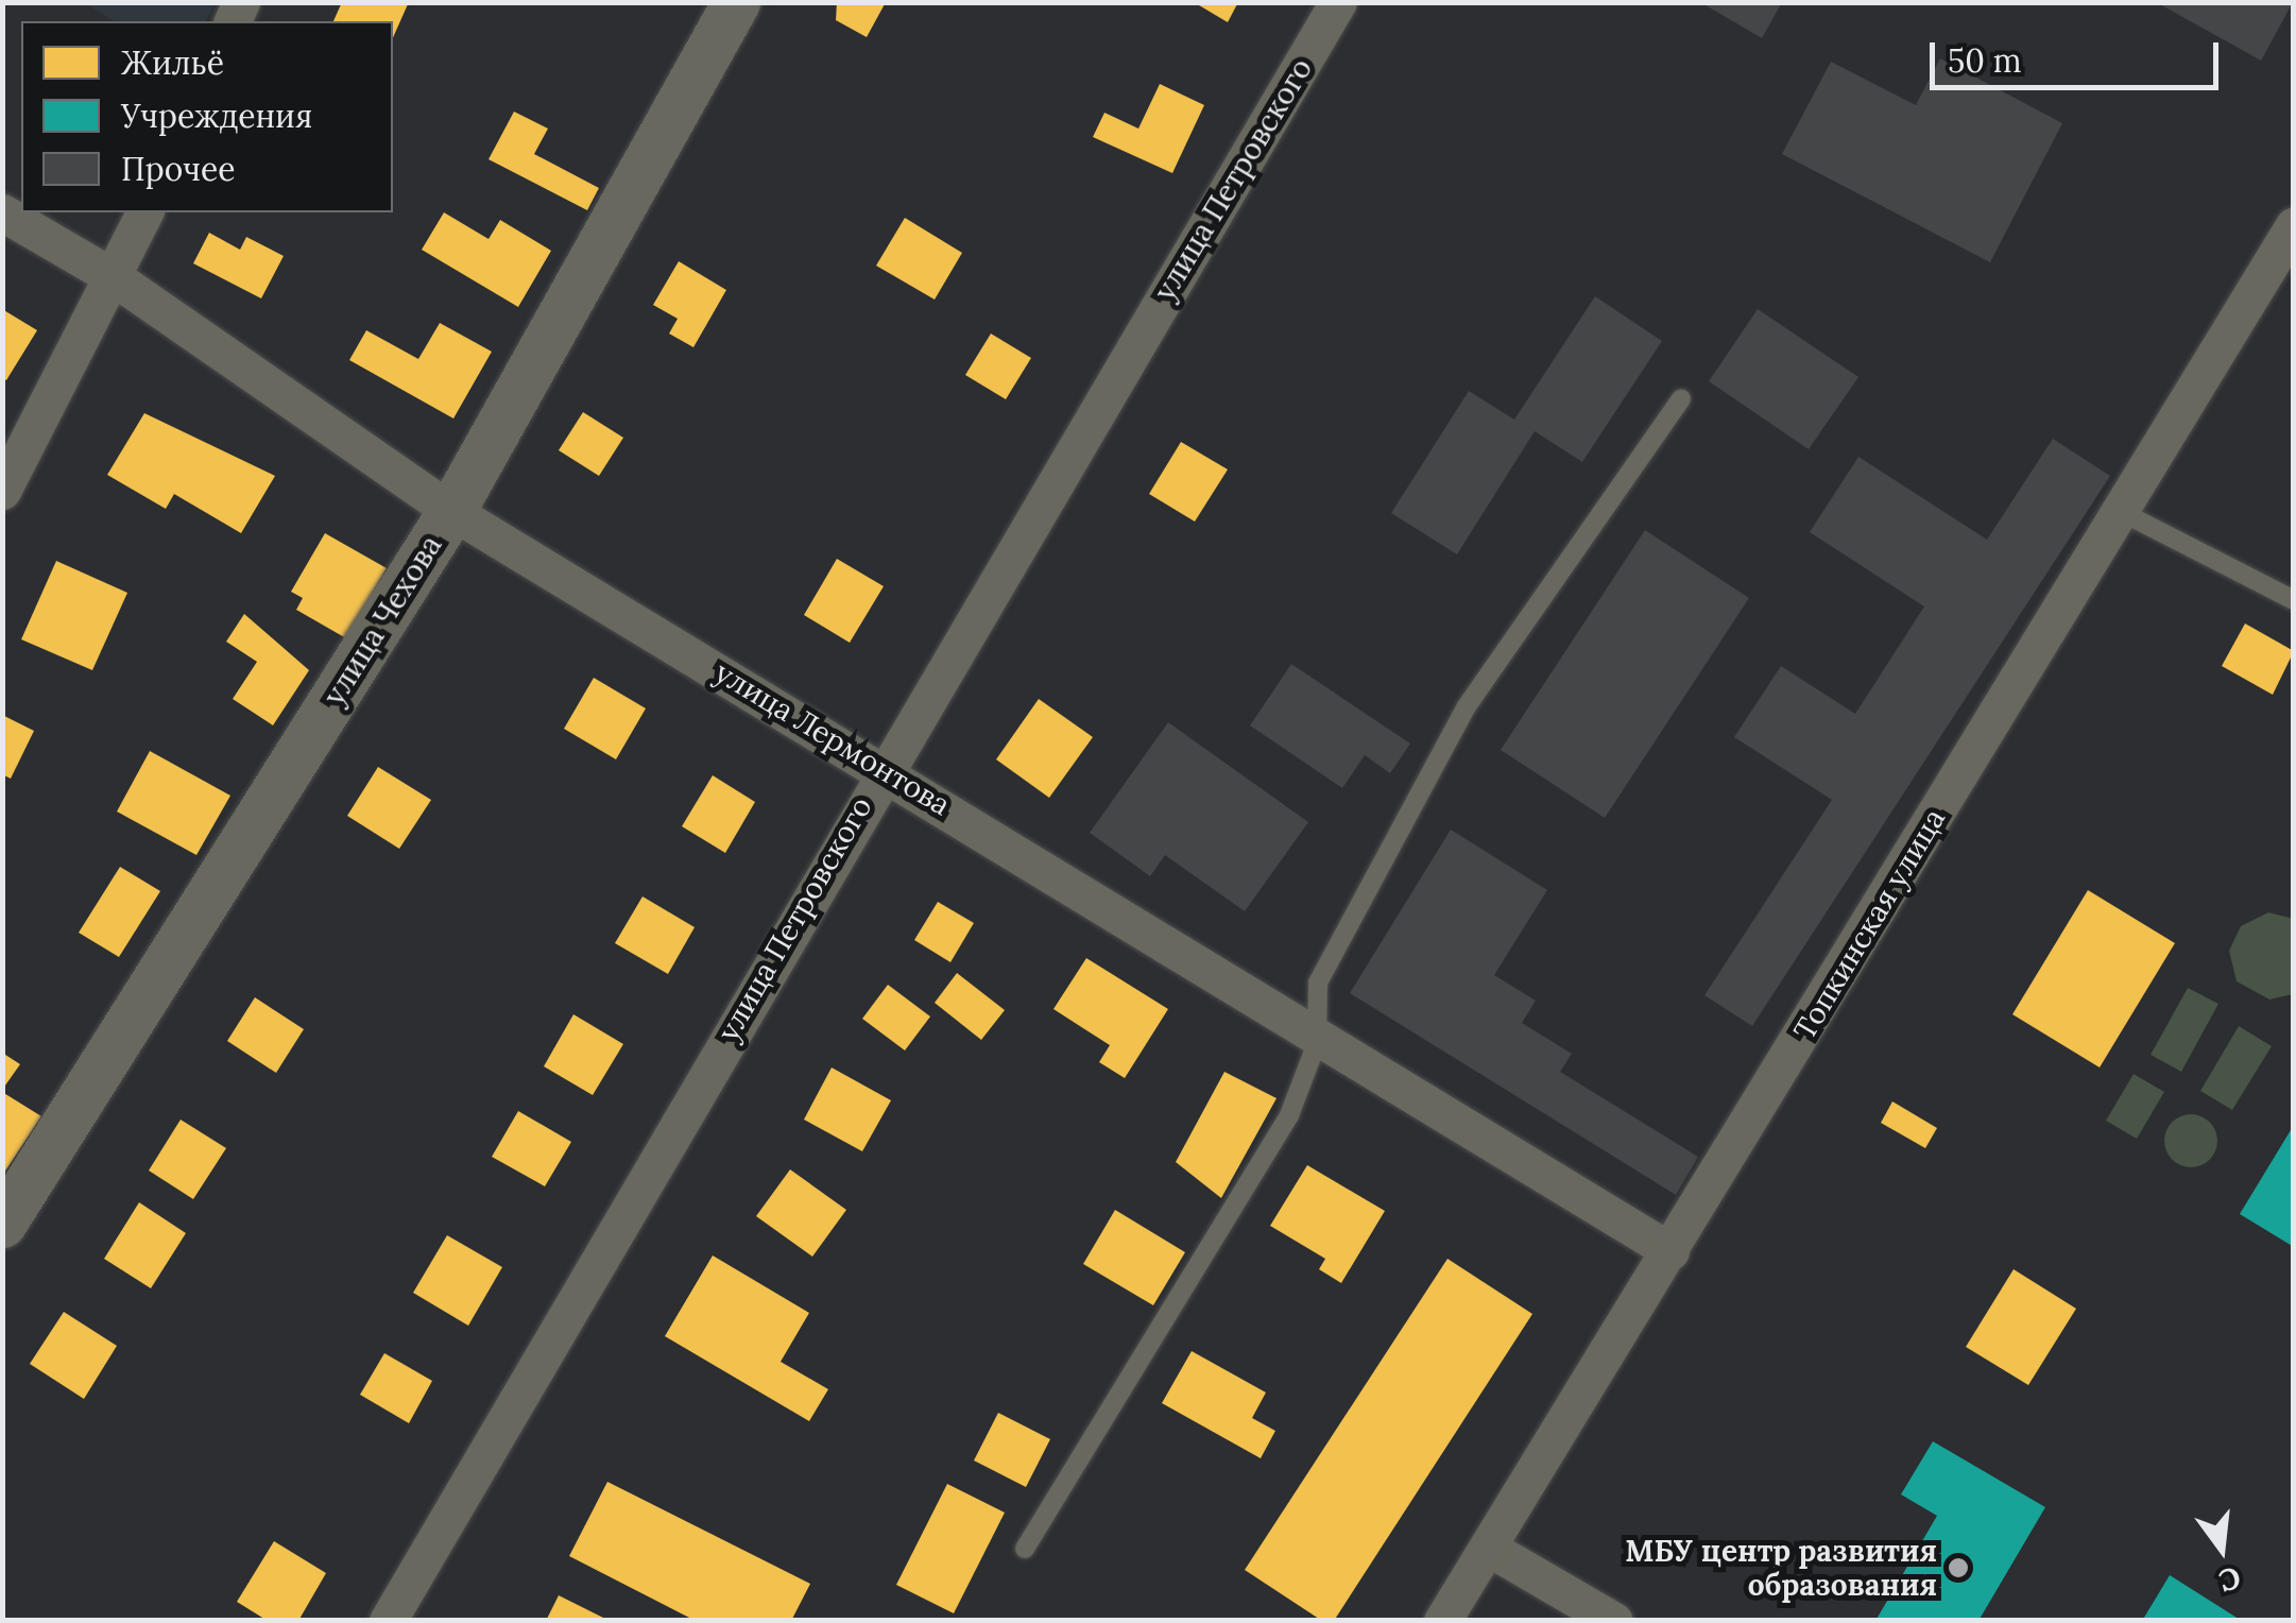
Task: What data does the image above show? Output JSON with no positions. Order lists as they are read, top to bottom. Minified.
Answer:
{"streets":{"street":["улица Петровского","улица Чехова","улица Лермонтова","Топкинская улица"]},"crossings":[["улица Петровского","улица Лермонтова"],["улица Чехова","улица Лермонтова"],["улица Лермонтова","Топкинская улица"]],"places":["МБУ центр развития образования"],"legend":["Жильё","Учреждения","Прочее"],"scale_bar":"50 m","north":"bottom"}
